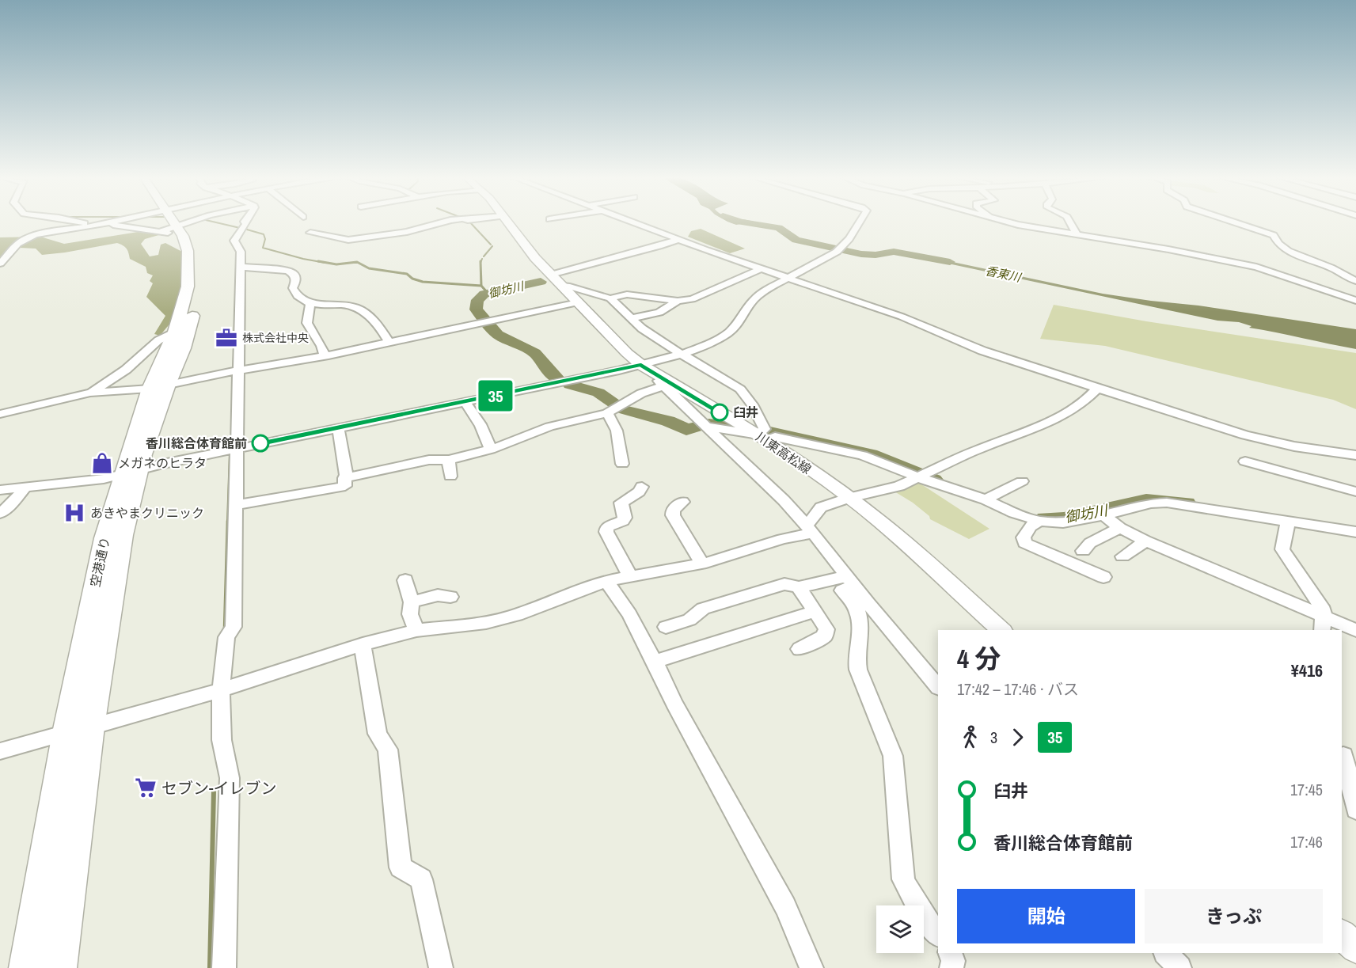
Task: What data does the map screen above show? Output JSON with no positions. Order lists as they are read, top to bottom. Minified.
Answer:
{"streets":{"highway":["空港通り"],"main road":["川東高松線"]},"water":["香東川","御坊川"],"places":{"office":["株式会社中央"],"other":["臼井","香川総合体育館前"],"shop":["メガネのヒラタ"],"hospital":["あきやまクリニック"],"supermarket":["セブン-イレブン"]},"lines":["bus line 35"],"page":{"on_map":"35","heading":["4 分","17:42 – 17:46 · バス","¥416"],"legs":["3","35"],"list":[{"name":"臼井","value":"17:45"},{"name":"香川総合体育館前","value":"17:46"}],"buttons":["開始","きっぷ"]}}
